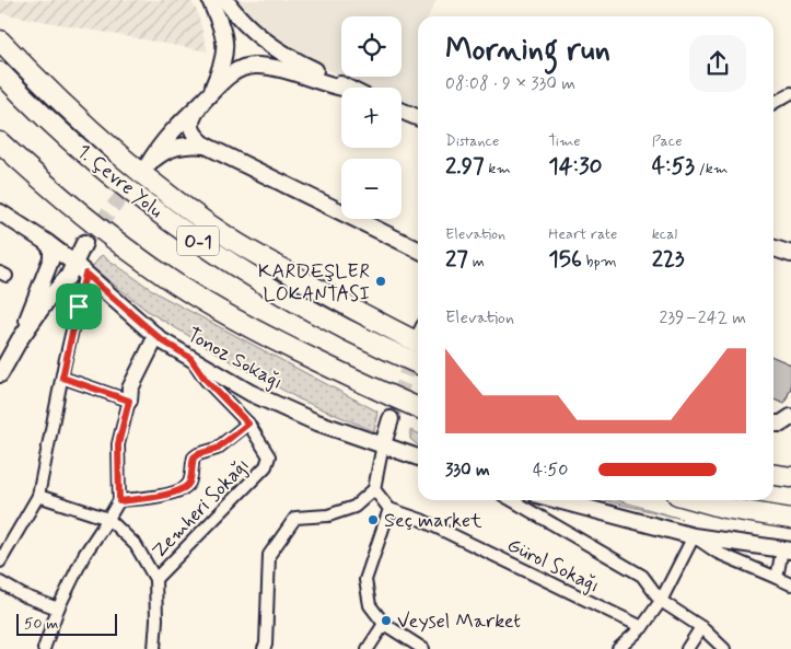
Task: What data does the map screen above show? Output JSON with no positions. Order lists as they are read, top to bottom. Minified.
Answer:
{"streets":{"highway":["1. Çevre Yolu","O-1"],"main road":["Tonoz Sokağı"],"street":["Zemheri Sokağı","Gürol Sokağı"]},"crossings":[["Tonoz Sokağı","Zemheri Sokağı"]],"places":["KARDEŞLER LOKANTASI","Seç market","Veysel Market"],"scale_bar":"50 m","page":{"map_buttons":["+","−"],"heading":["Morning run","08:08 · 9 × 330 m"],"stats":[["Distance","2.97 km"],["Time","14:30"],["Pace","4:53 /km"],["Elevation","27 m"],["Heart rate","156 bpm"],["kcal","223"]],"chart":["Elevation","239–242 m"],"list":[{"name":"330 m","note":"4:50"}],"scale":"50 m"}}
